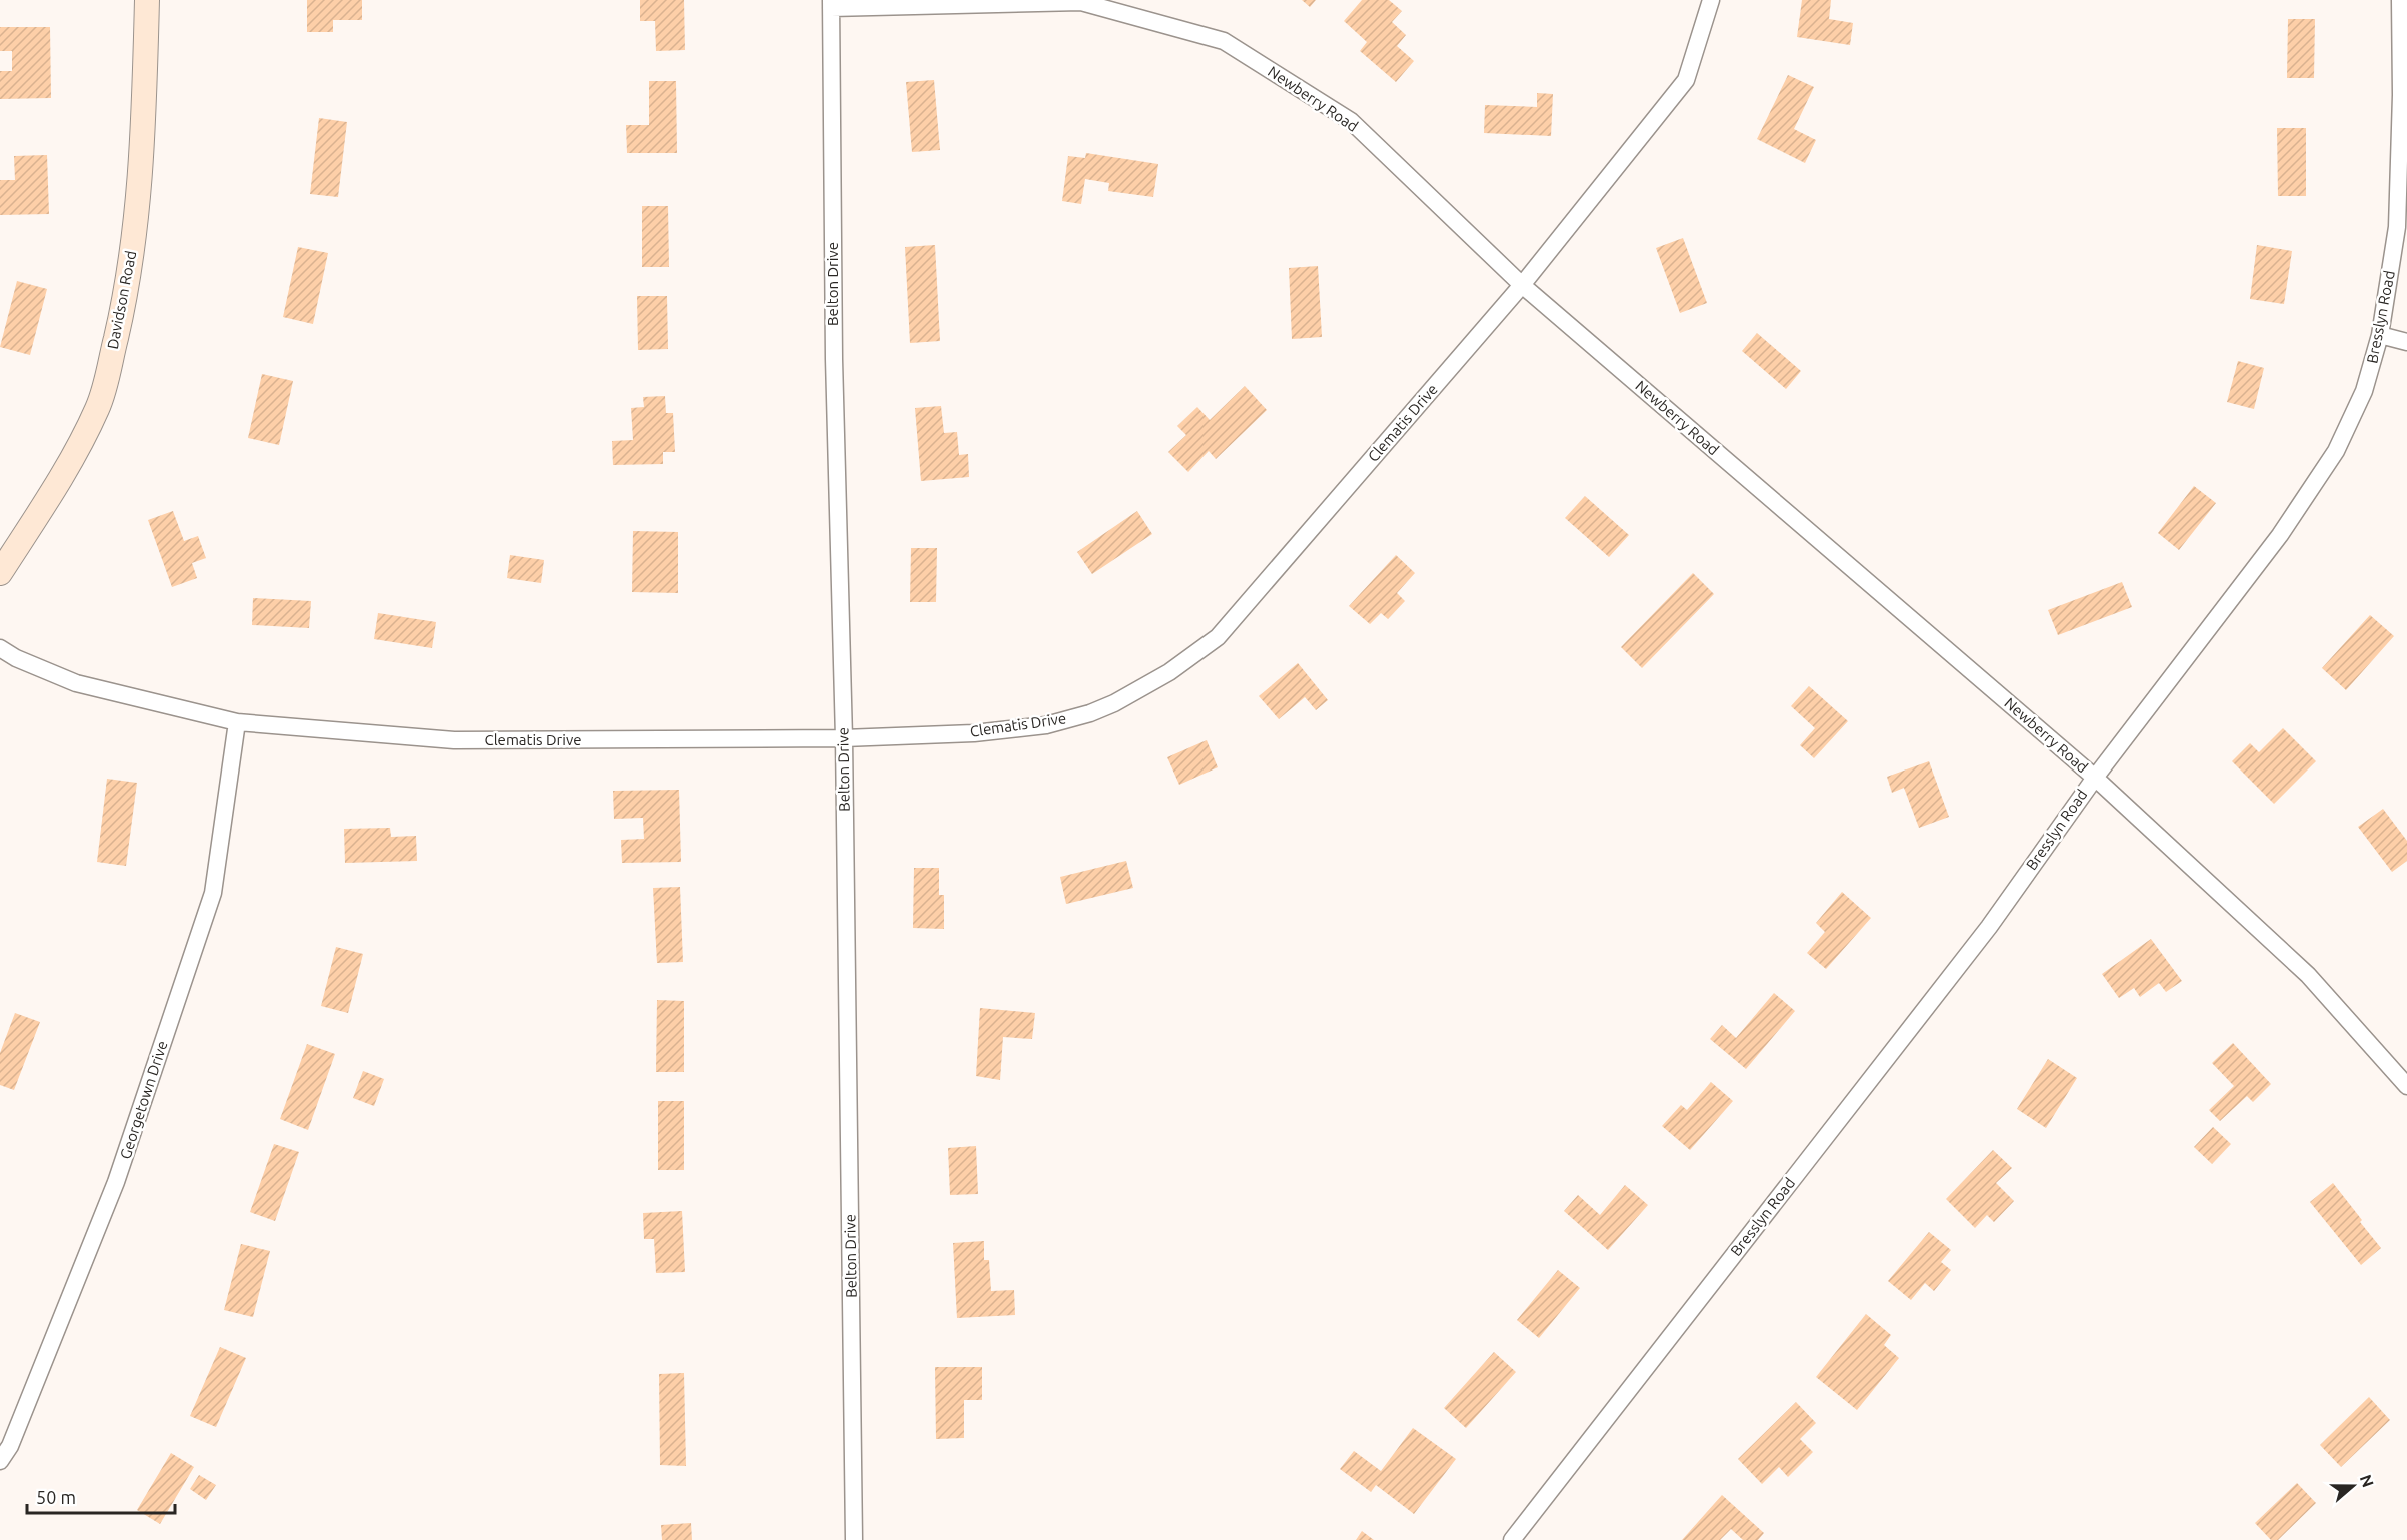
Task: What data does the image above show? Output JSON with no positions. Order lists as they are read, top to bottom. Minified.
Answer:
{"streets":{"street":["Newberry Road","Belton Drive","Davidson Road","Bresslyn Road","Clematis Drive","Georgetown Drive"]},"crossings":[["Newberry Road","Belton Drive"],["Newberry Road","Bresslyn Road"],["Newberry Road","Clematis Drive"],["Belton Drive","Clematis Drive"],["Clematis Drive","Georgetown Drive"]],"scale_bar":"50 m","north":"right"}
